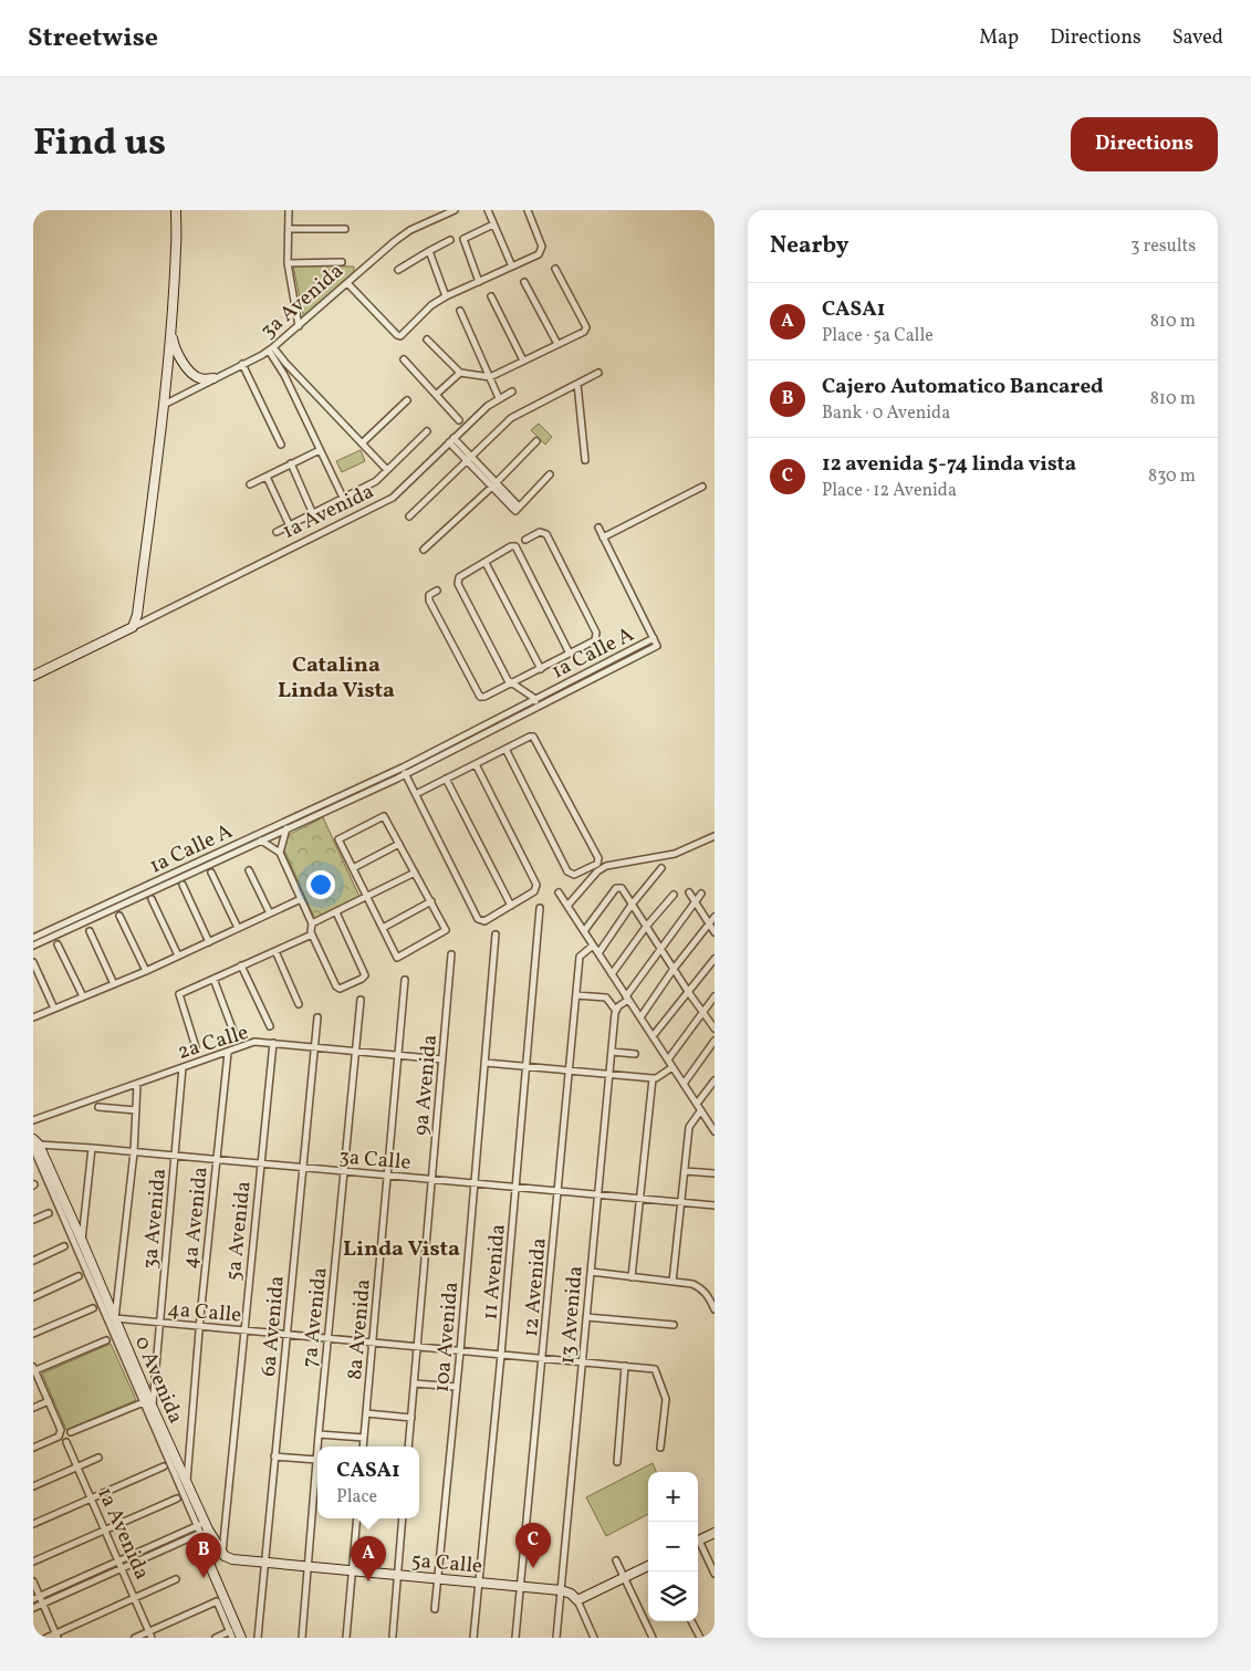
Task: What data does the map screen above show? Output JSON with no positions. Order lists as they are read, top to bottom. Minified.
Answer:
{"streets":{"street":["3a Avenida","1a Avenida","1a Calle A","2a Calle","9a Avenida","3a Calle","4a Avenida","5a Avenida","11 Avenida","12 Avenida","4a Calle","13 Avenida","7a Avenida","6a Avenida","8a Avenida","10a Avenida","0 Avenida","5a Calle"]},"crossings":[["3a Avenida","2a Calle"],["3a Avenida","3a Calle"],["3a Avenida","4a Calle"],["3a Avenida","0 Avenida"],["2a Calle","9a Avenida"],["2a Calle","4a Avenida"],["2a Calle","5a Avenida"],["2a Calle","7a Avenida"],["2a Calle","6a Avenida"],["2a Calle","8a Avenida"],["9a Avenida","3a Calle"],["9a Avenida","4a Calle"],["3a Calle","4a Avenida"],["3a Calle","5a Avenida"],["3a Calle","11 Avenida"],["3a Calle","12 Avenida"],["3a Calle","13 Avenida"],["3a Calle","7a Avenida"],["3a Calle","6a Avenida"],["3a Calle","8a Avenida"],["3a Calle","10a Avenida"],["3a Calle","0 Avenida"],["4a Avenida","4a Calle"],["4a Avenida","0 Avenida"],["5a Avenida","4a Calle"],["5a Avenida","5a Calle"],["11 Avenida","4a Calle"],["11 Avenida","5a Calle"],["12 Avenida","4a Calle"],["12 Avenida","5a Calle"],["4a Calle","13 Avenida"],["4a Calle","7a Avenida"],["4a Calle","6a Avenida"],["4a Calle","8a Avenida"],["4a Calle","10a Avenida"],["4a Calle","0 Avenida"],["13 Avenida","5a Calle"],["7a Avenida","5a Calle"],["6a Avenida","5a Calle"],["10a Avenida","5a Calle"]],"districts":["Catalina Linda Vista","Linda Vista"],"page":{"header":"Streetwise","nav":["Map","Directions","Saved"],"title":"Find us","buttons":"Directions","heading":["Nearby","3 results"],"list":[{"mark":"A","name":"CASA1","note":"Place · 5a Calle","value":"810 m"},{"mark":"B","name":"Cajero Automatico Bancared","note":"Bank · 0 Avenida","value":"810 m"},{"mark":"C","name":"12 avenida 5-74 linda vista","note":"Place · 12 Avenida","value":"830 m"}],"popup":["CASA1","Place"],"map_buttons":["+","−"],"pins":["C","B","A"]}}
